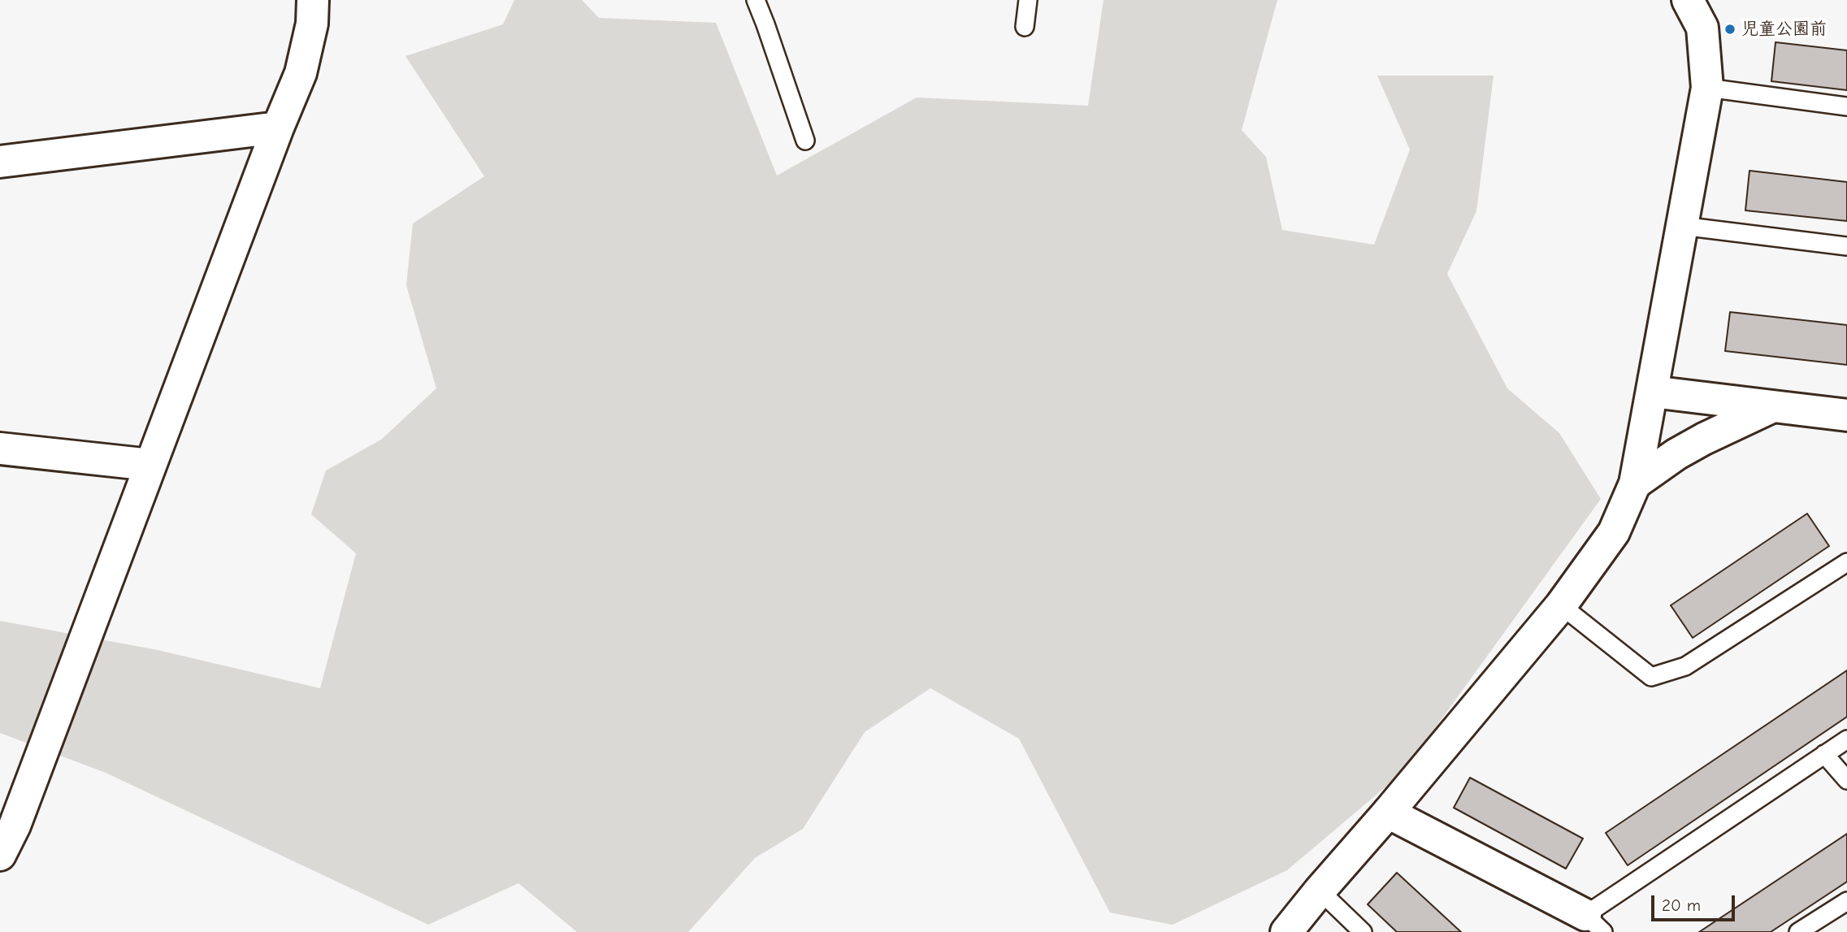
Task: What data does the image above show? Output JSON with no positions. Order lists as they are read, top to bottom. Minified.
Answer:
{"places":["児童公園前"],"scale_bar":"20 m"}
